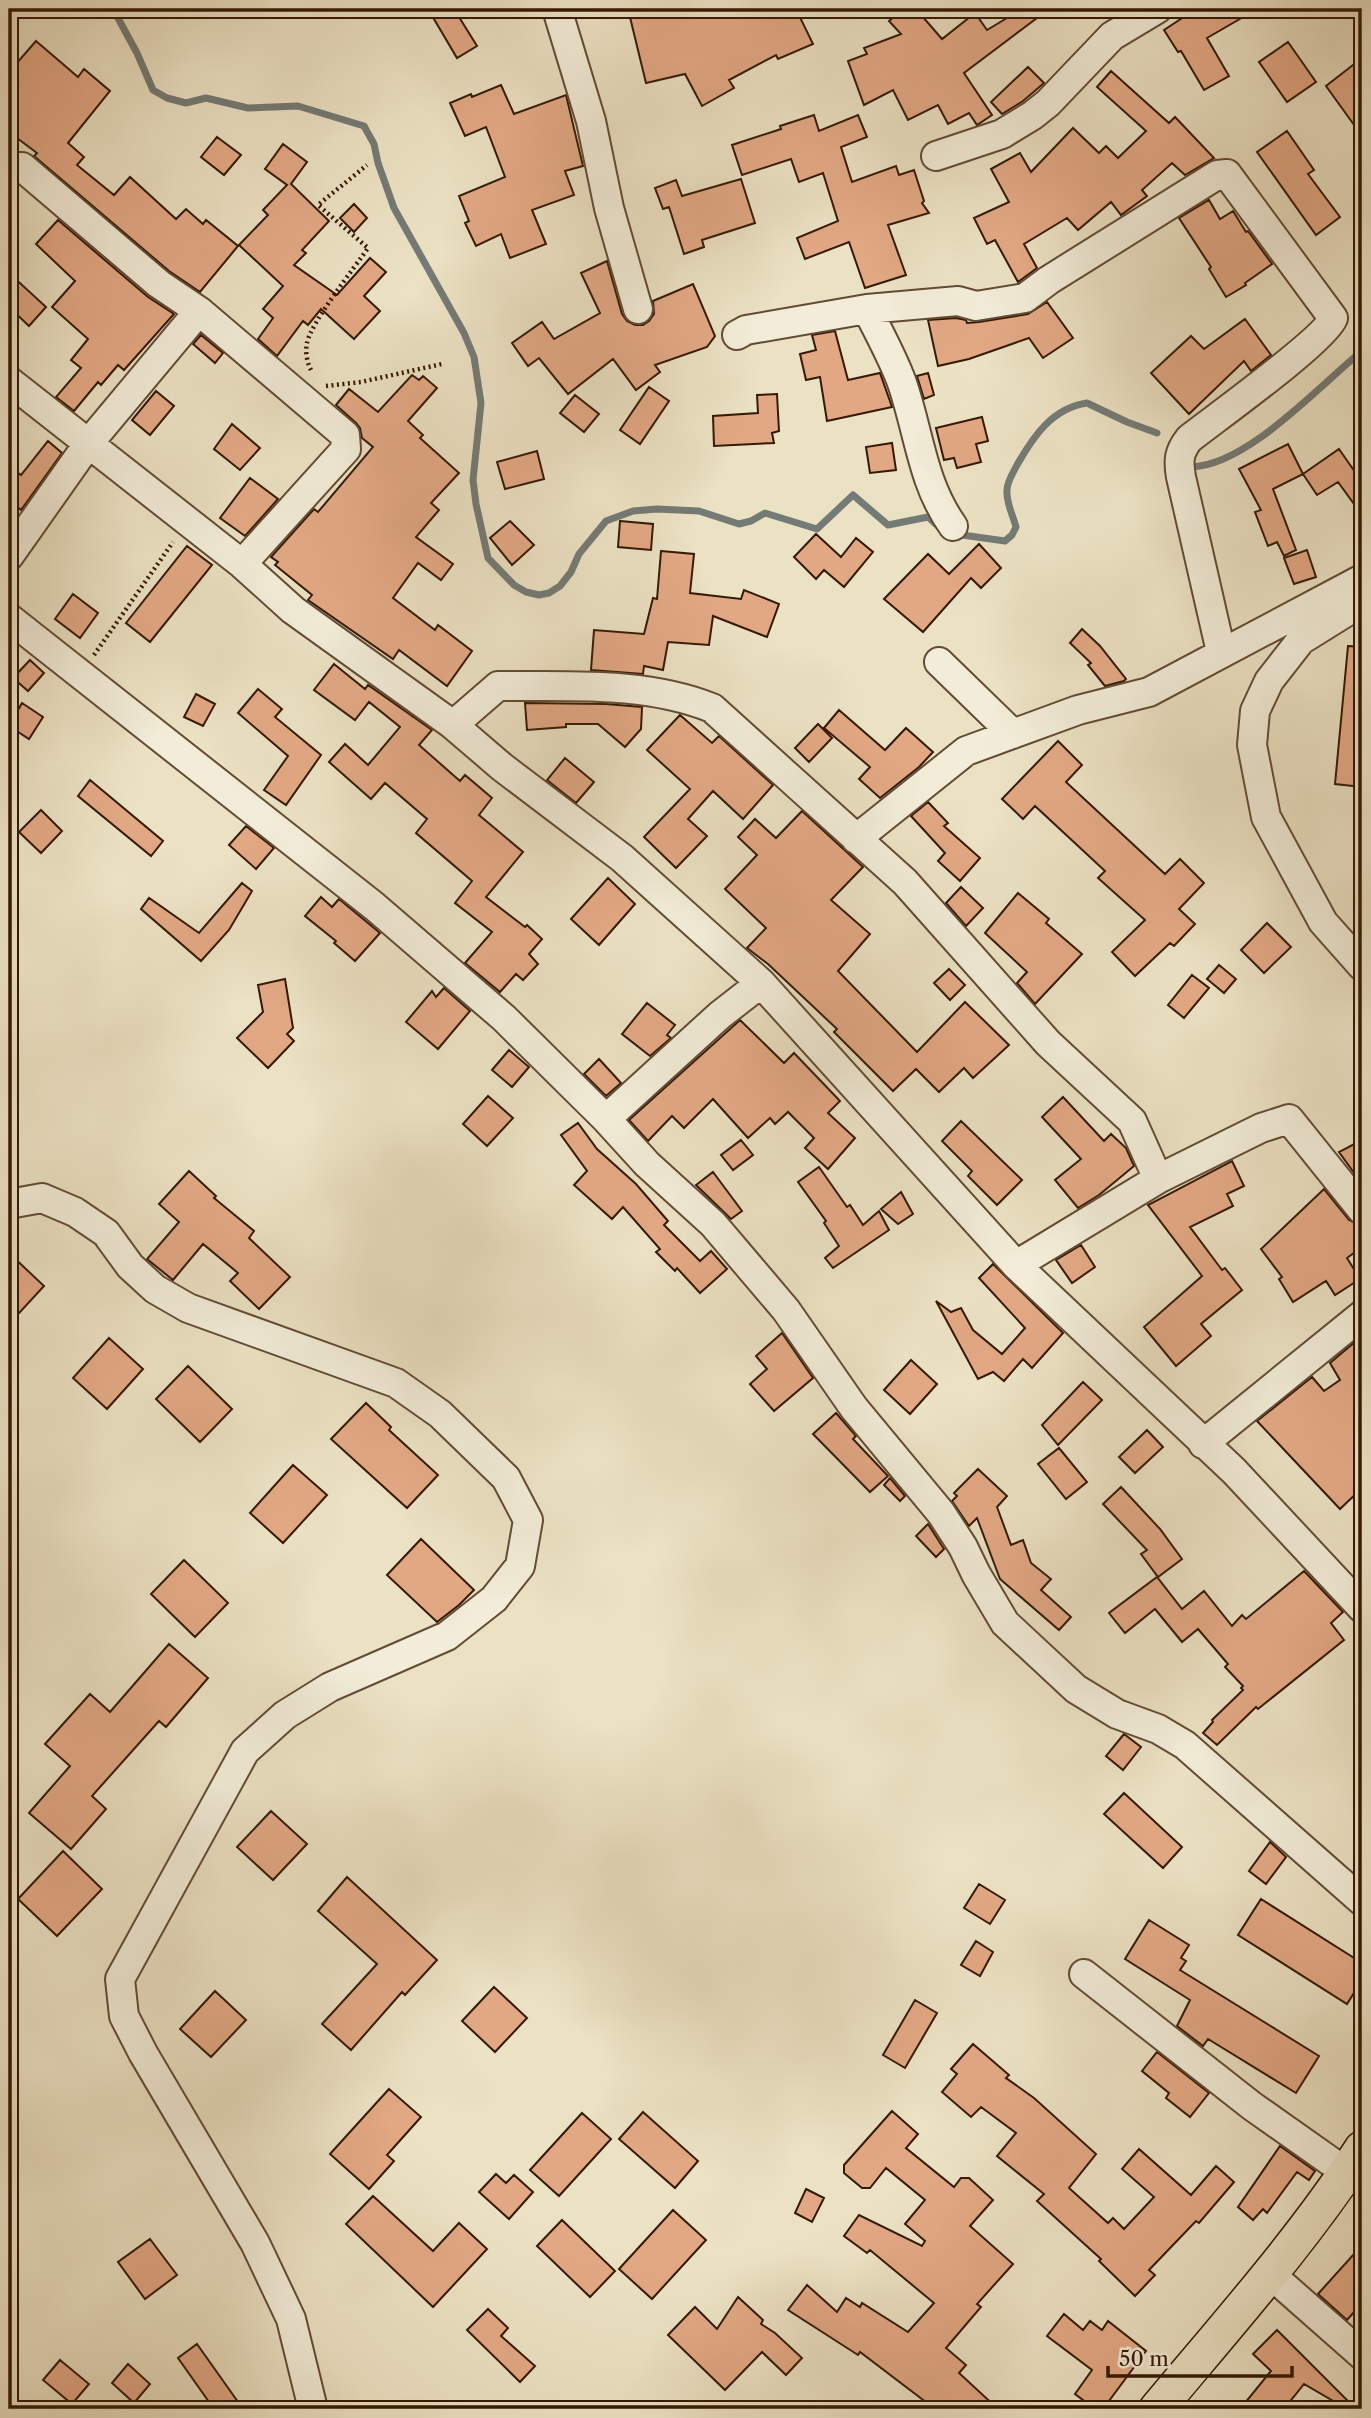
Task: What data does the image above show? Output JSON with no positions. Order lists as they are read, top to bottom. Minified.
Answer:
{"scale_bar":"50 m"}
